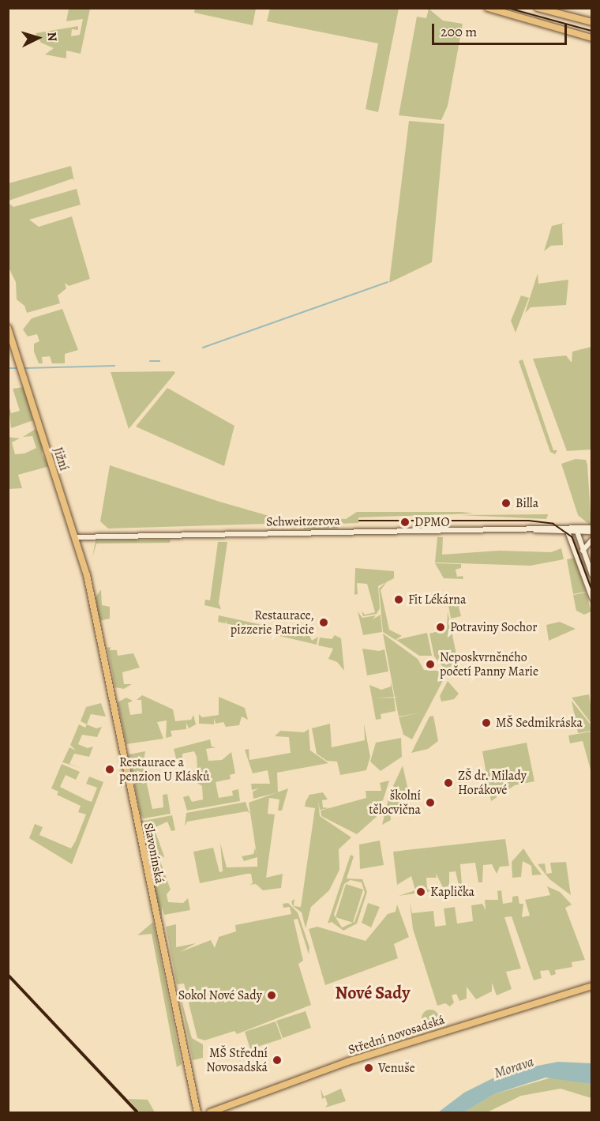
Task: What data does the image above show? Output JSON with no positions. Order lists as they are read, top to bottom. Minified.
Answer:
{"streets":{"main road":["Jižní","Slavonínská","Střední novosadská"],"street":["Schweitzerova"]},"crossings":[["Jižní","Schweitzerova"],["Jižní","Slavonínská"]],"districts":["Nové Sady"],"water":["Morava"],"places":["Billa","DPMO","Fit Lékárna","Restaurace, pizzerie Patricie","Potraviny Sochor","Neposkvrněného početí Panny Marie","MŠ Sedmikráska","Restaurace a penzion U Klásků","ZŠ dr. Milady Horákové","školní tělocvična","Kaplička","Sokol Nové Sady","MŠ Střední Novosadská","Venuše"],"scale_bar":"200 m","north":"right"}
